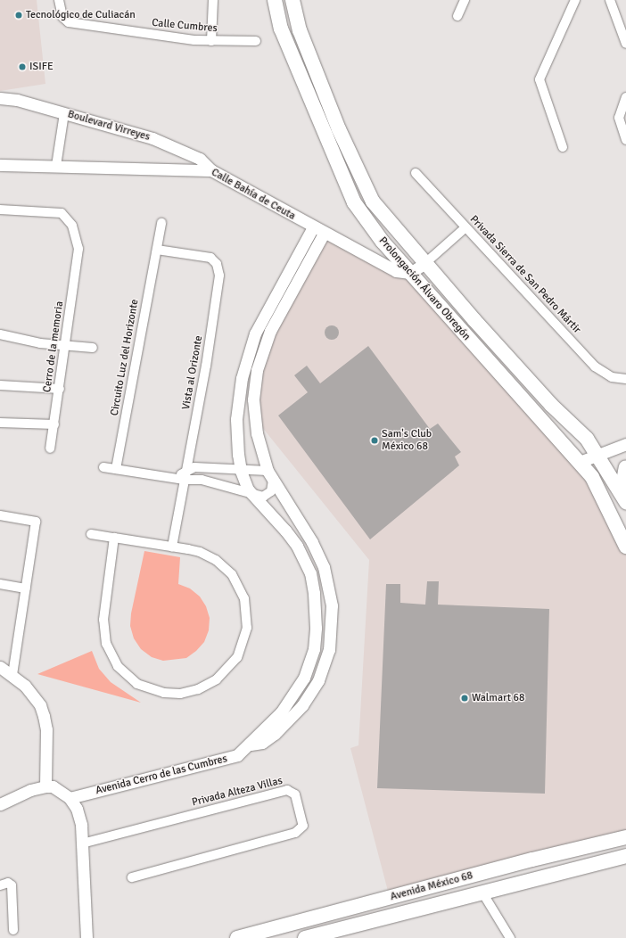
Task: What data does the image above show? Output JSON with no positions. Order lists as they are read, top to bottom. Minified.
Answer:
{"streets":{"main road":["Prolongación Álvaro Obregón","Avenida México 68"],"street":["Calle Cumbres","Boulevard Virreyes","Calle Bahía de Ceuta","Privada Sierra de San Pedro Mártir","Cerro de la memoria","Circuito Luz del Horizonte","Vista al Orizonte","Avenida Cerro de las Cumbres","Privada Alteza Villas"]},"crossings":[["Boulevard Virreyes","Calle Bahía de Ceuta"],["Calle Bahía de Ceuta","Prolongación Álvaro Obregón"],["Calle Bahía de Ceuta","Avenida Cerro de las Cumbres"],["Circuito Luz del Horizonte","Vista al Orizonte"]],"places":["Tecnológico de Culiacán","ISIFE","Sam's Club México 68","Walmart 68"]}
